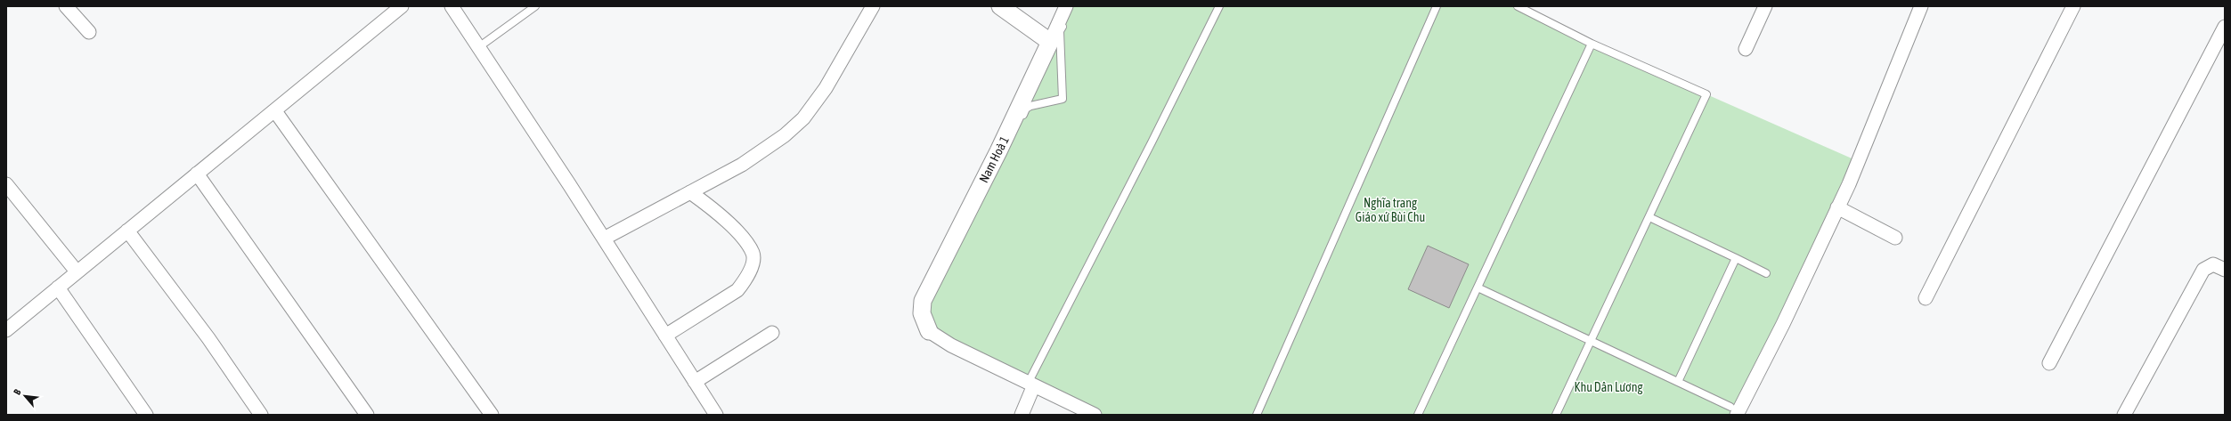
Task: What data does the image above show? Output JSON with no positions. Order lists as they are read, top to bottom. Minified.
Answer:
{"streets":{"street":["Nam Hoà 1"]},"parks":["Nghĩa trang Giáo xứ Bùi Chu","Khu Dân Lương"],"north":"top left"}
